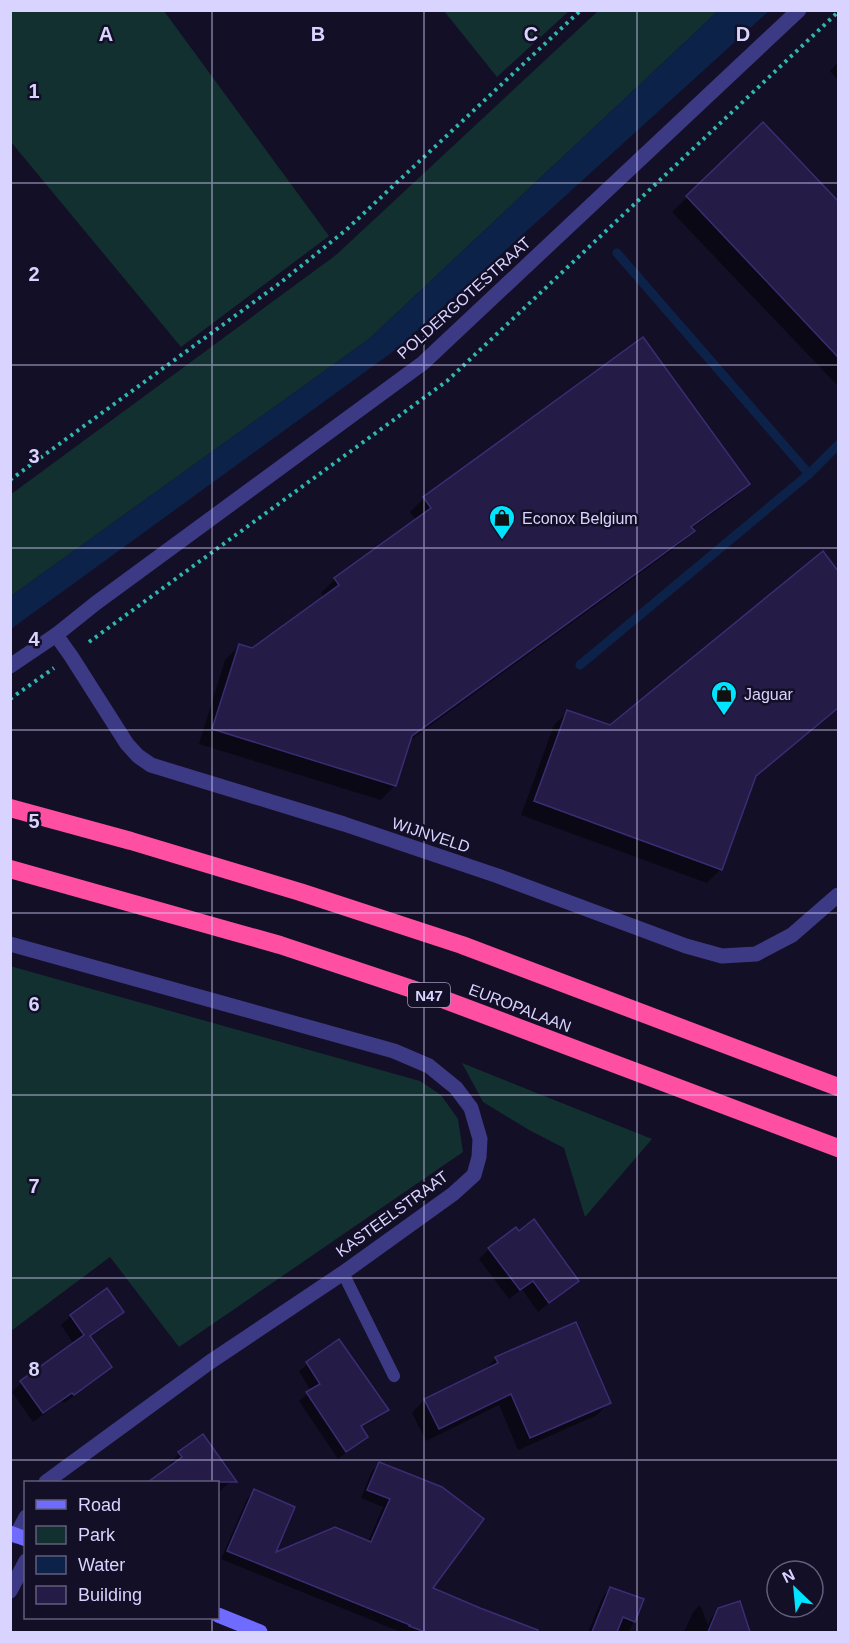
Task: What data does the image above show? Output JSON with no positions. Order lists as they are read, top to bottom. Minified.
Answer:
{"streets":{"highway":["N47","EUROPALAAN"],"street":["POLDERGOTESTRAAT","WIJNVELD","KASTEELSTRAAT"]},"crossings":[["POLDERGOTESTRAAT","WIJNVELD"]],"places":{"shop":["Econox Belgium","Jaguar"]},"legend":["Road","Park","Water","Building"],"north":"top left","grid":{"columns":["A","B","C","D"],"rows":["1","2","3","4","5","6","7","8"]}}
